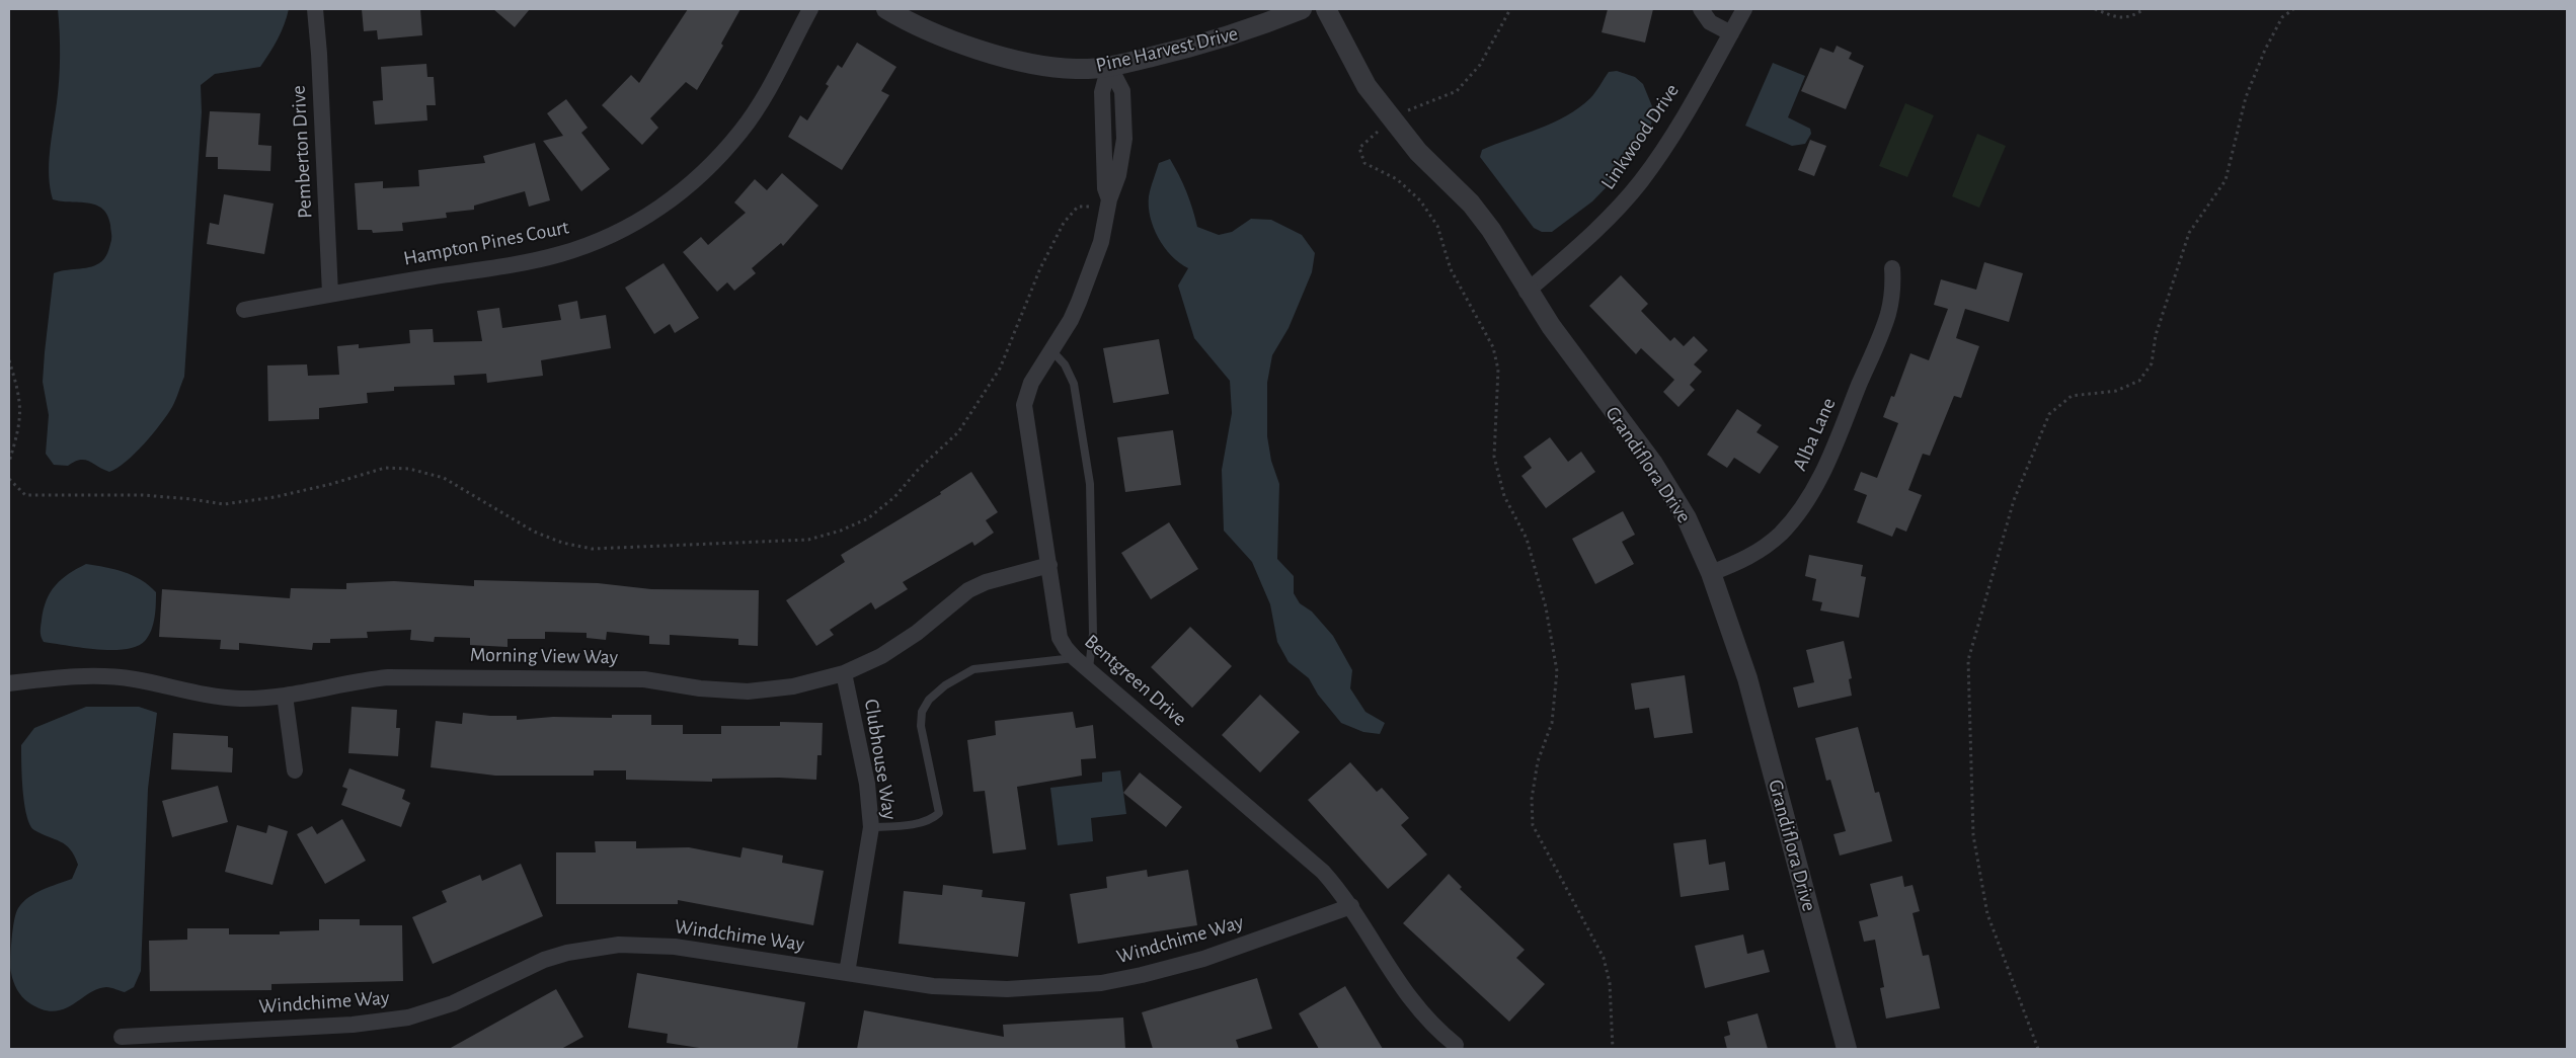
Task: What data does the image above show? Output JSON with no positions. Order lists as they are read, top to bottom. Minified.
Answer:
{"streets":{"street":["Pine Harvest Drive","Linkwood Drive","Pemberton Drive","Hampton Pines Court","Alba Lane","Grandiflora Drive","Morning View Way","Bentgreen Drive","Clubhouse Way","Windchime Way"]},"crossings":[["Pine Harvest Drive","Bentgreen Drive"],["Linkwood Drive","Grandiflora Drive"],["Pemberton Drive","Hampton Pines Court"],["Alba Lane","Grandiflora Drive"],["Morning View Way","Bentgreen Drive"],["Morning View Way","Clubhouse Way"],["Bentgreen Drive","Windchime Way"],["Clubhouse Way","Windchime Way"]]}
